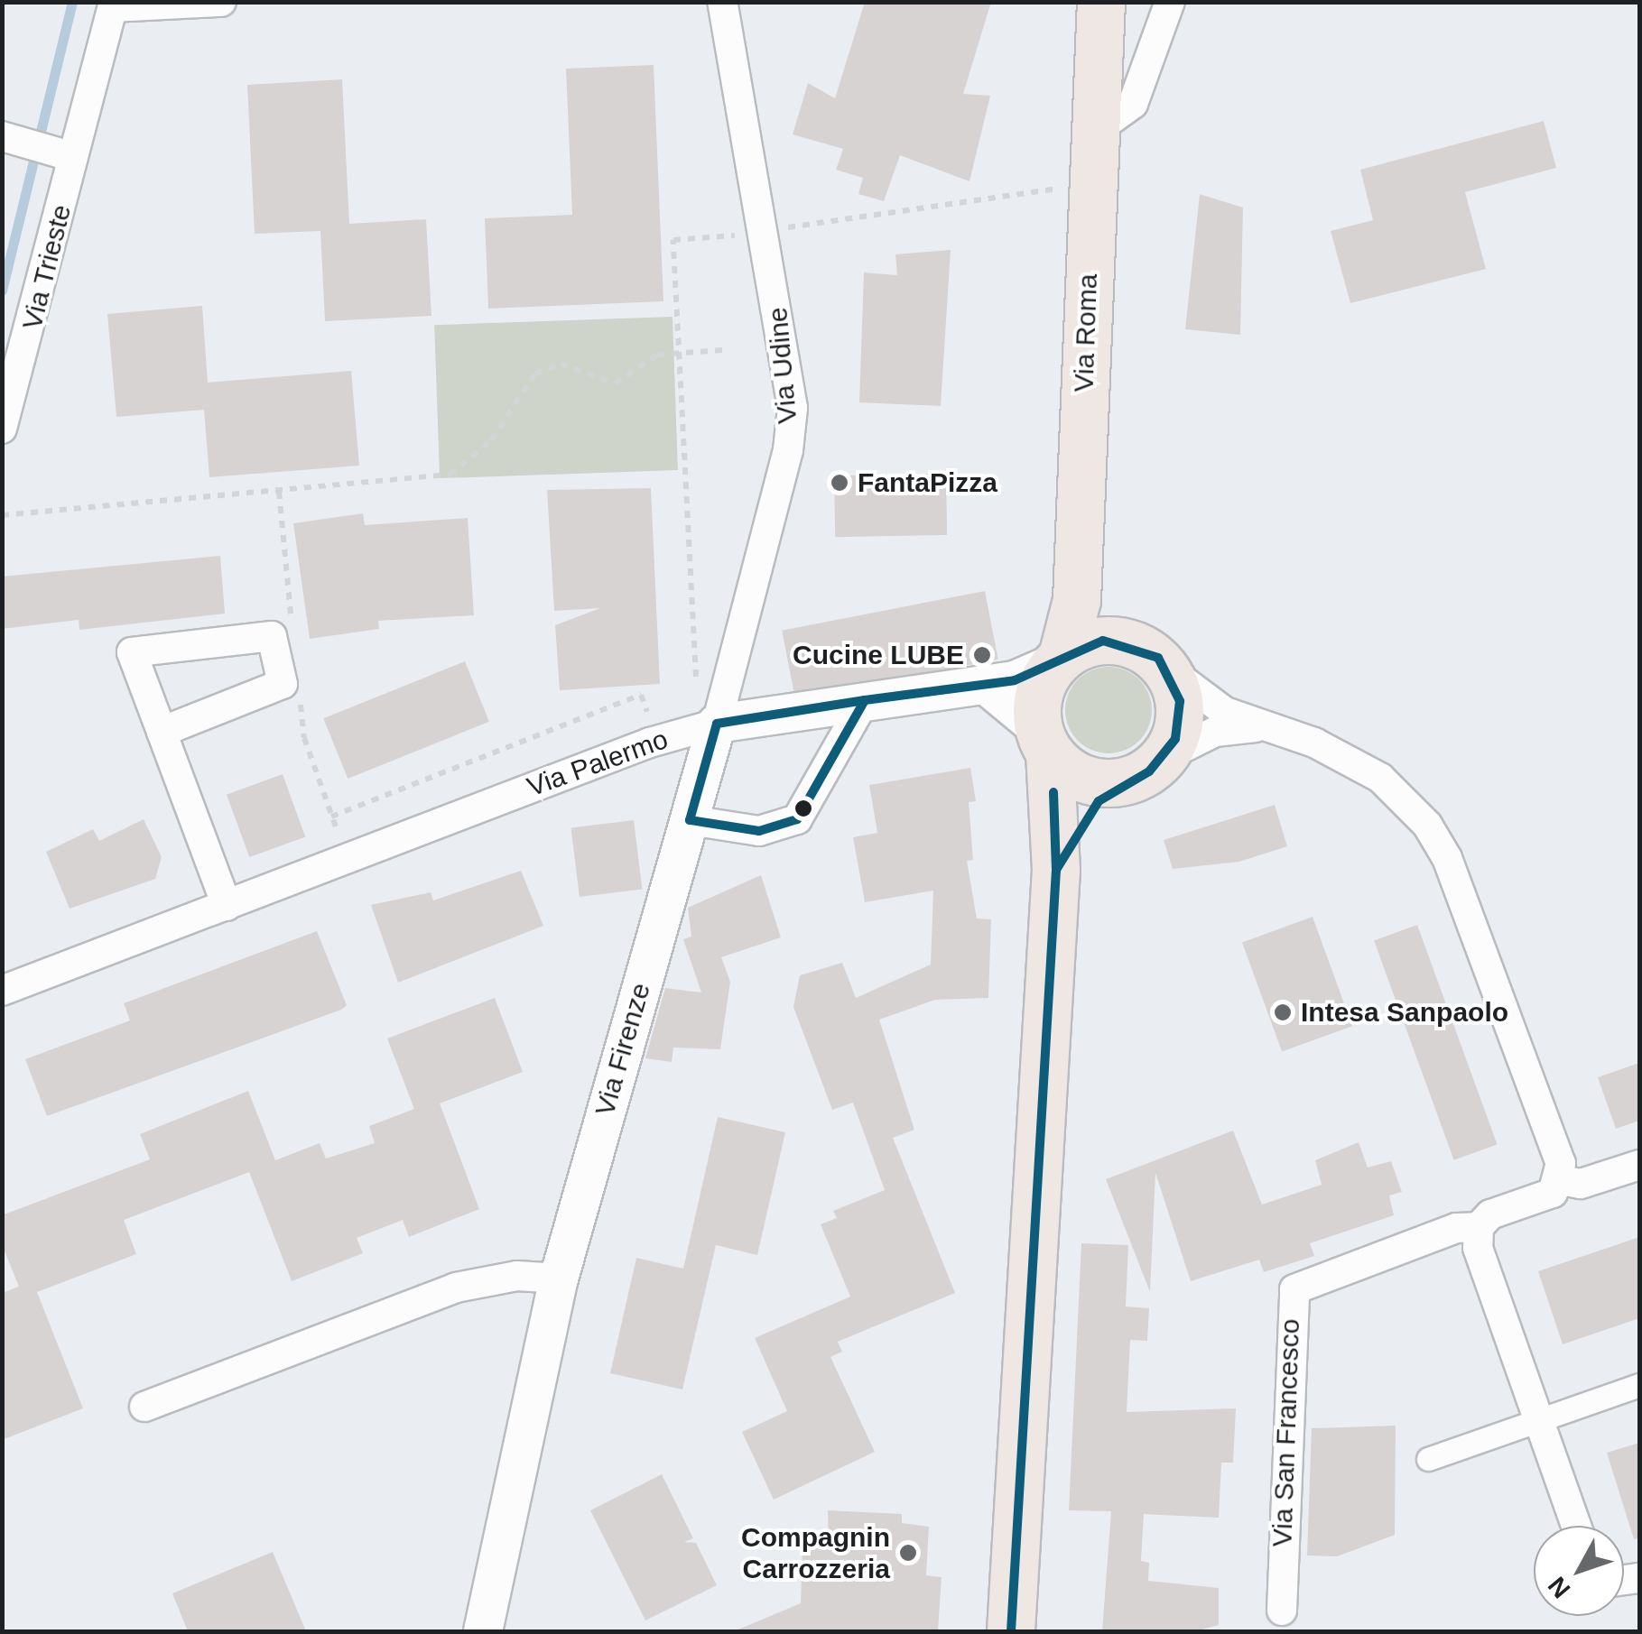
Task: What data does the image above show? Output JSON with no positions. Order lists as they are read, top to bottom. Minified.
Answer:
{"streets":{"main road":["Via Roma"],"street":["Via Trieste","Via Udine","Via Palermo","Via Firenze","Via San Francesco"]},"crossings":[["Via Roma","Via Palermo"],["Via Udine","Via Palermo"],["Via Udine","Via Firenze"],["Via Palermo","Via Firenze"]],"places":["FantaPizza","Cucine LUBE","Intesa Sanpaolo","Compagnin Carrozzeria"],"north":"bottom left"}
